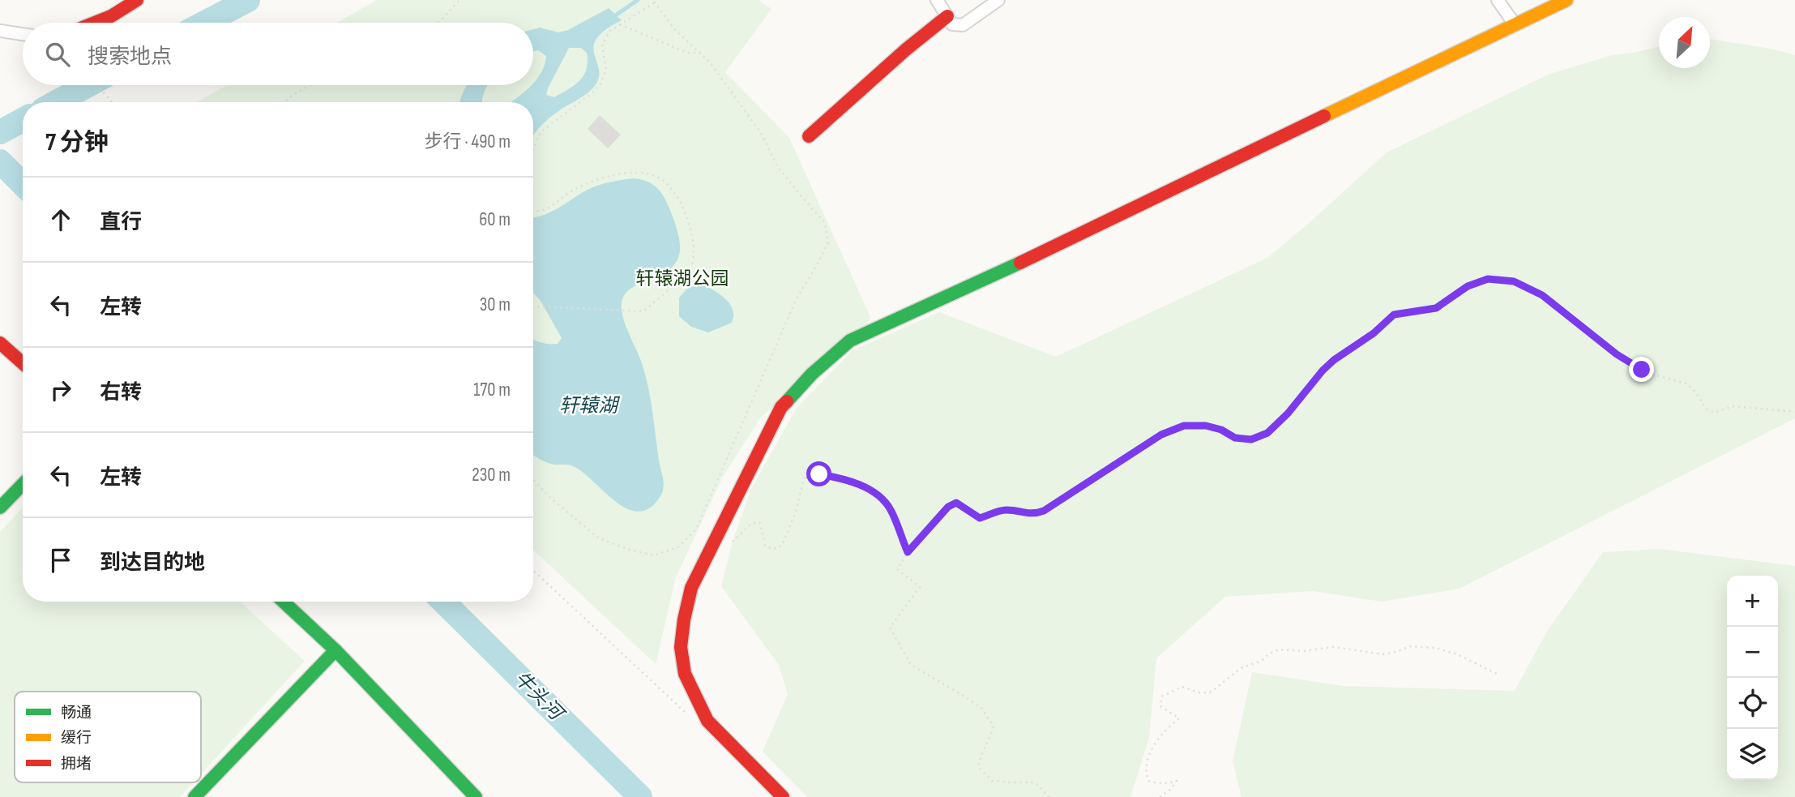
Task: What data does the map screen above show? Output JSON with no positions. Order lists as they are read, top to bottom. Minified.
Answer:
{"water":["轩辕湖","牛头河"],"parks":["轩辕湖公园"],"legend":["畅通","缓行","拥堵"],"north":"top right","page":{"search":"搜索地点","heading":["7 分钟","步行 · 490 m"],"list":[["直行","60 m"],["左转","30 m"],["右转","170 m"],["左转","230 m"],"到达目的地"],"map_buttons":["+","−"]}}
